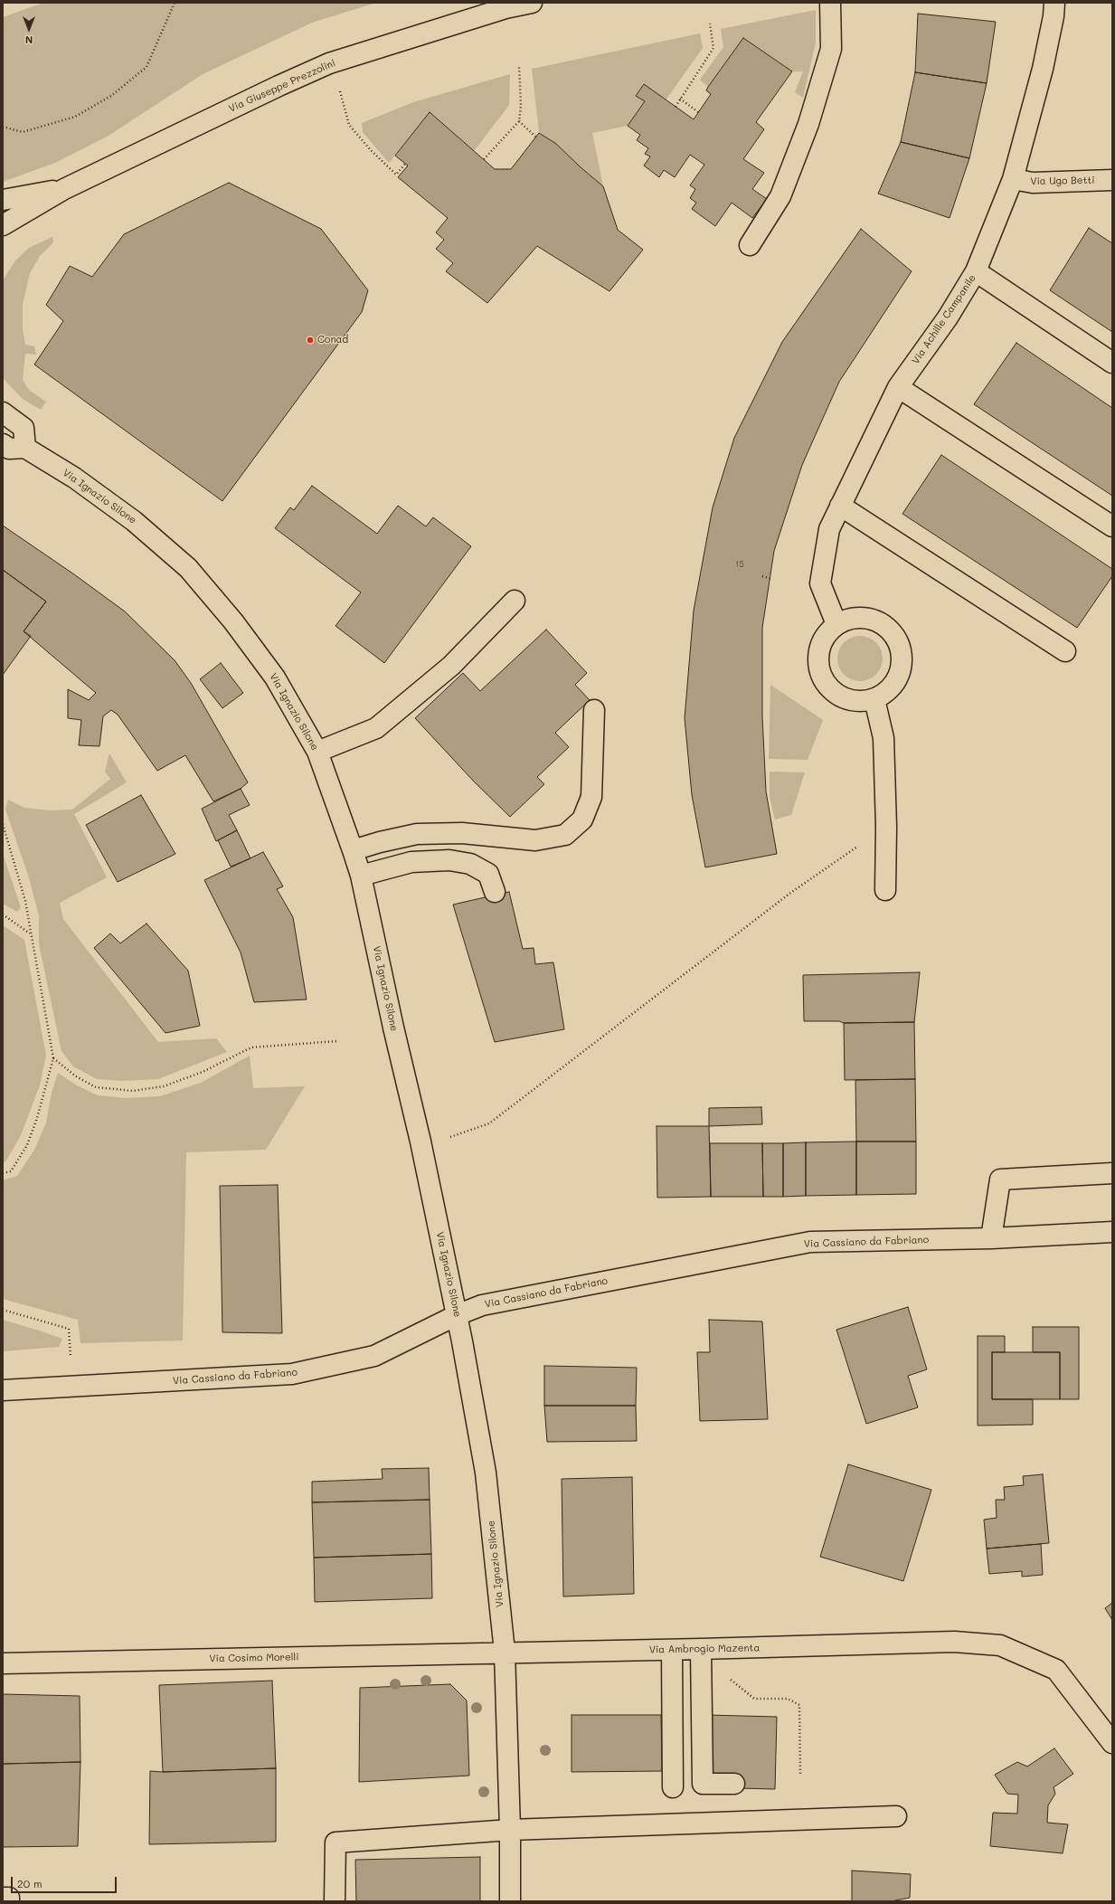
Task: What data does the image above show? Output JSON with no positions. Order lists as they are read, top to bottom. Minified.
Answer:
{"streets":{"street":["Via Giuseppe Prezzolini","Via Ugo Betti","Via Achille Campanile","Via Ignazio Silone","Via Cassiano da Fabriano","Via Ambrogio Mazenta","Via Cosimo Morelli"]},"crossings":[["Via Ugo Betti","Via Achille Campanile"],["Via Ignazio Silone","Via Cassiano da Fabriano"],["Via Ignazio Silone","Via Ambrogio Mazenta"],["Via Ignazio Silone","Via Cosimo Morelli"],["Via Ambrogio Mazenta","Via Cosimo Morelli"]],"places":["Conad"],"house_numbers":["15"],"scale_bar":"20 m","north":"bottom"}
